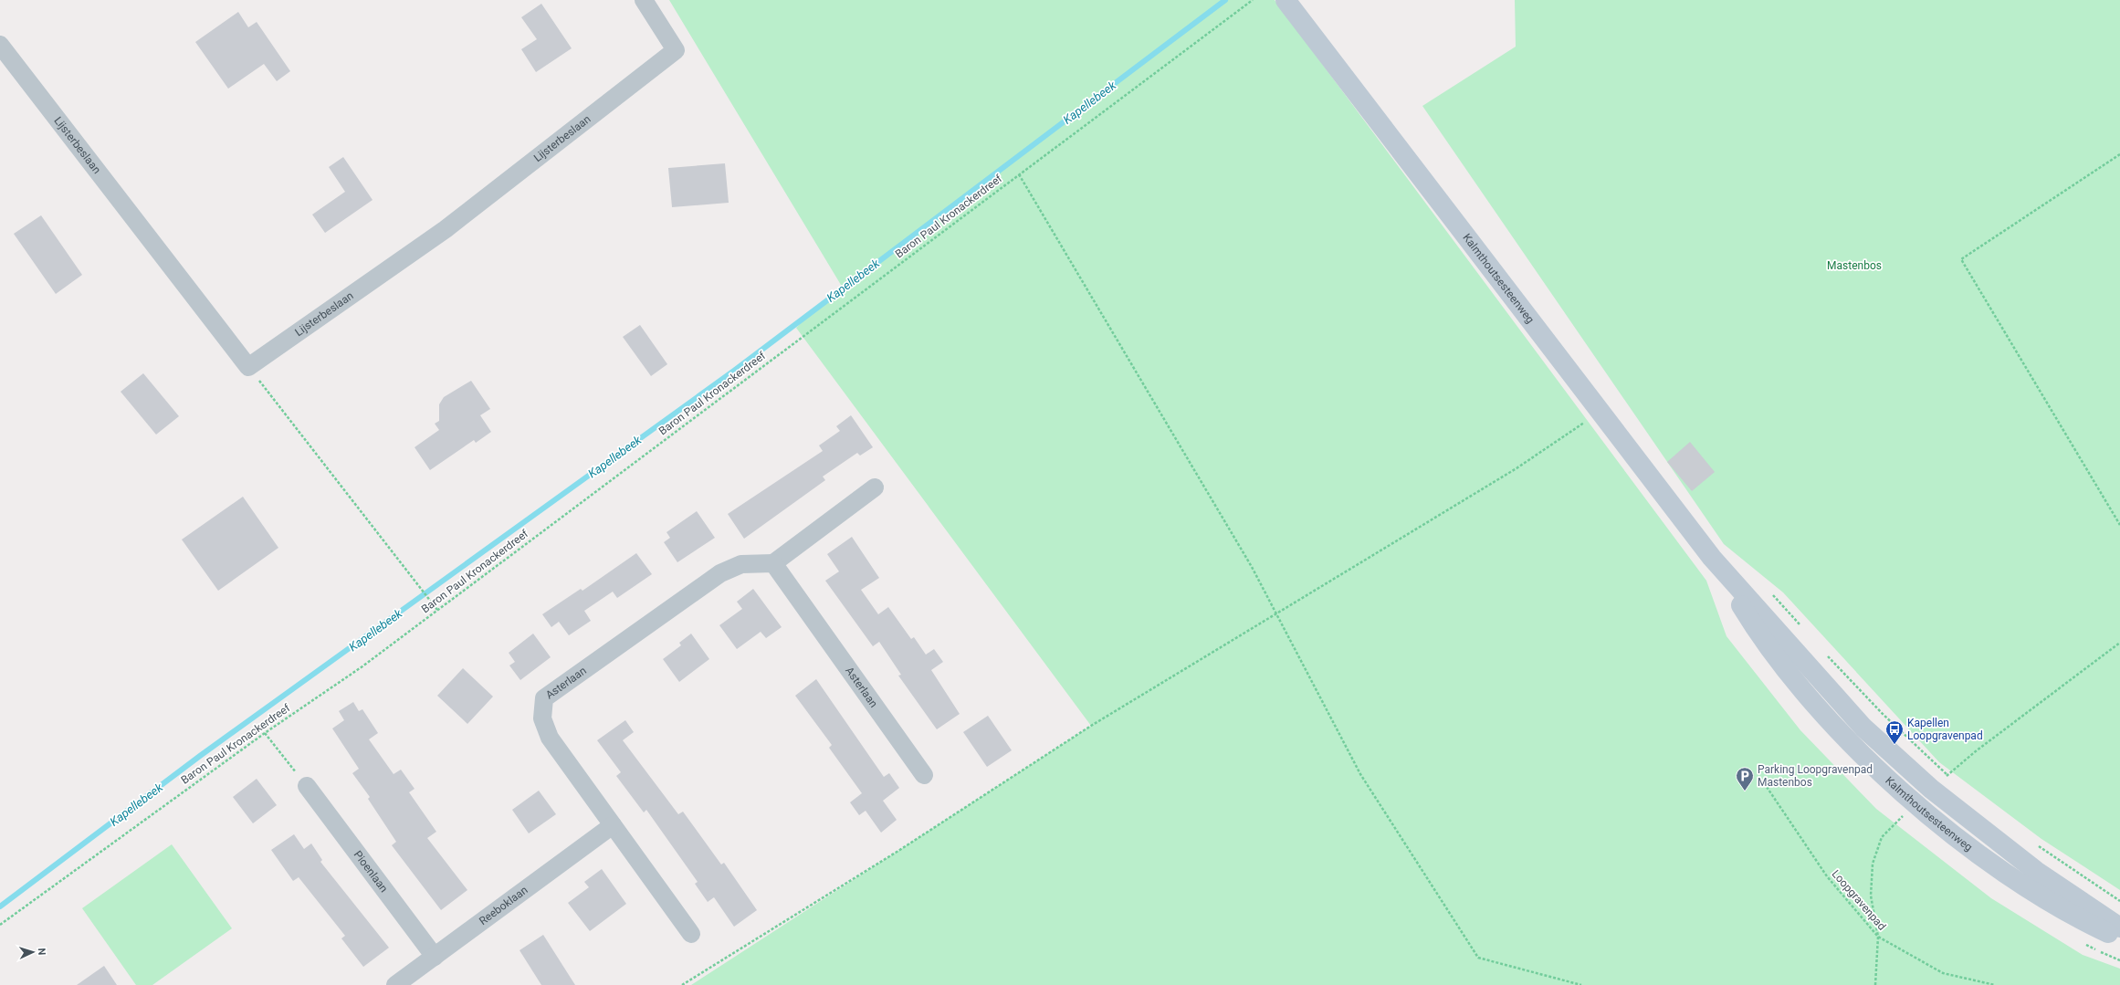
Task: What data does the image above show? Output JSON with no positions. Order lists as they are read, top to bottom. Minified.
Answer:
{"streets":{"main road":["Kalmthoutsesteenweg"],"street":["Lijsterbeslaan","Asterlaan","Pioenlaan","Reeboklaan"],"path":["Baron Paul Kronackerdreef","Loopgravenpad"]},"crossings":[["Asterlaan","Reeboklaan"],["Pioenlaan","Reeboklaan"]],"water":["Kapellebeek"],"parks":["Mastenbos"],"places":{"bus stop":["Kapellen Loopgravenpad"],"parking":["Parking Loopgravenpad Mastenbos"]},"north":"right"}
